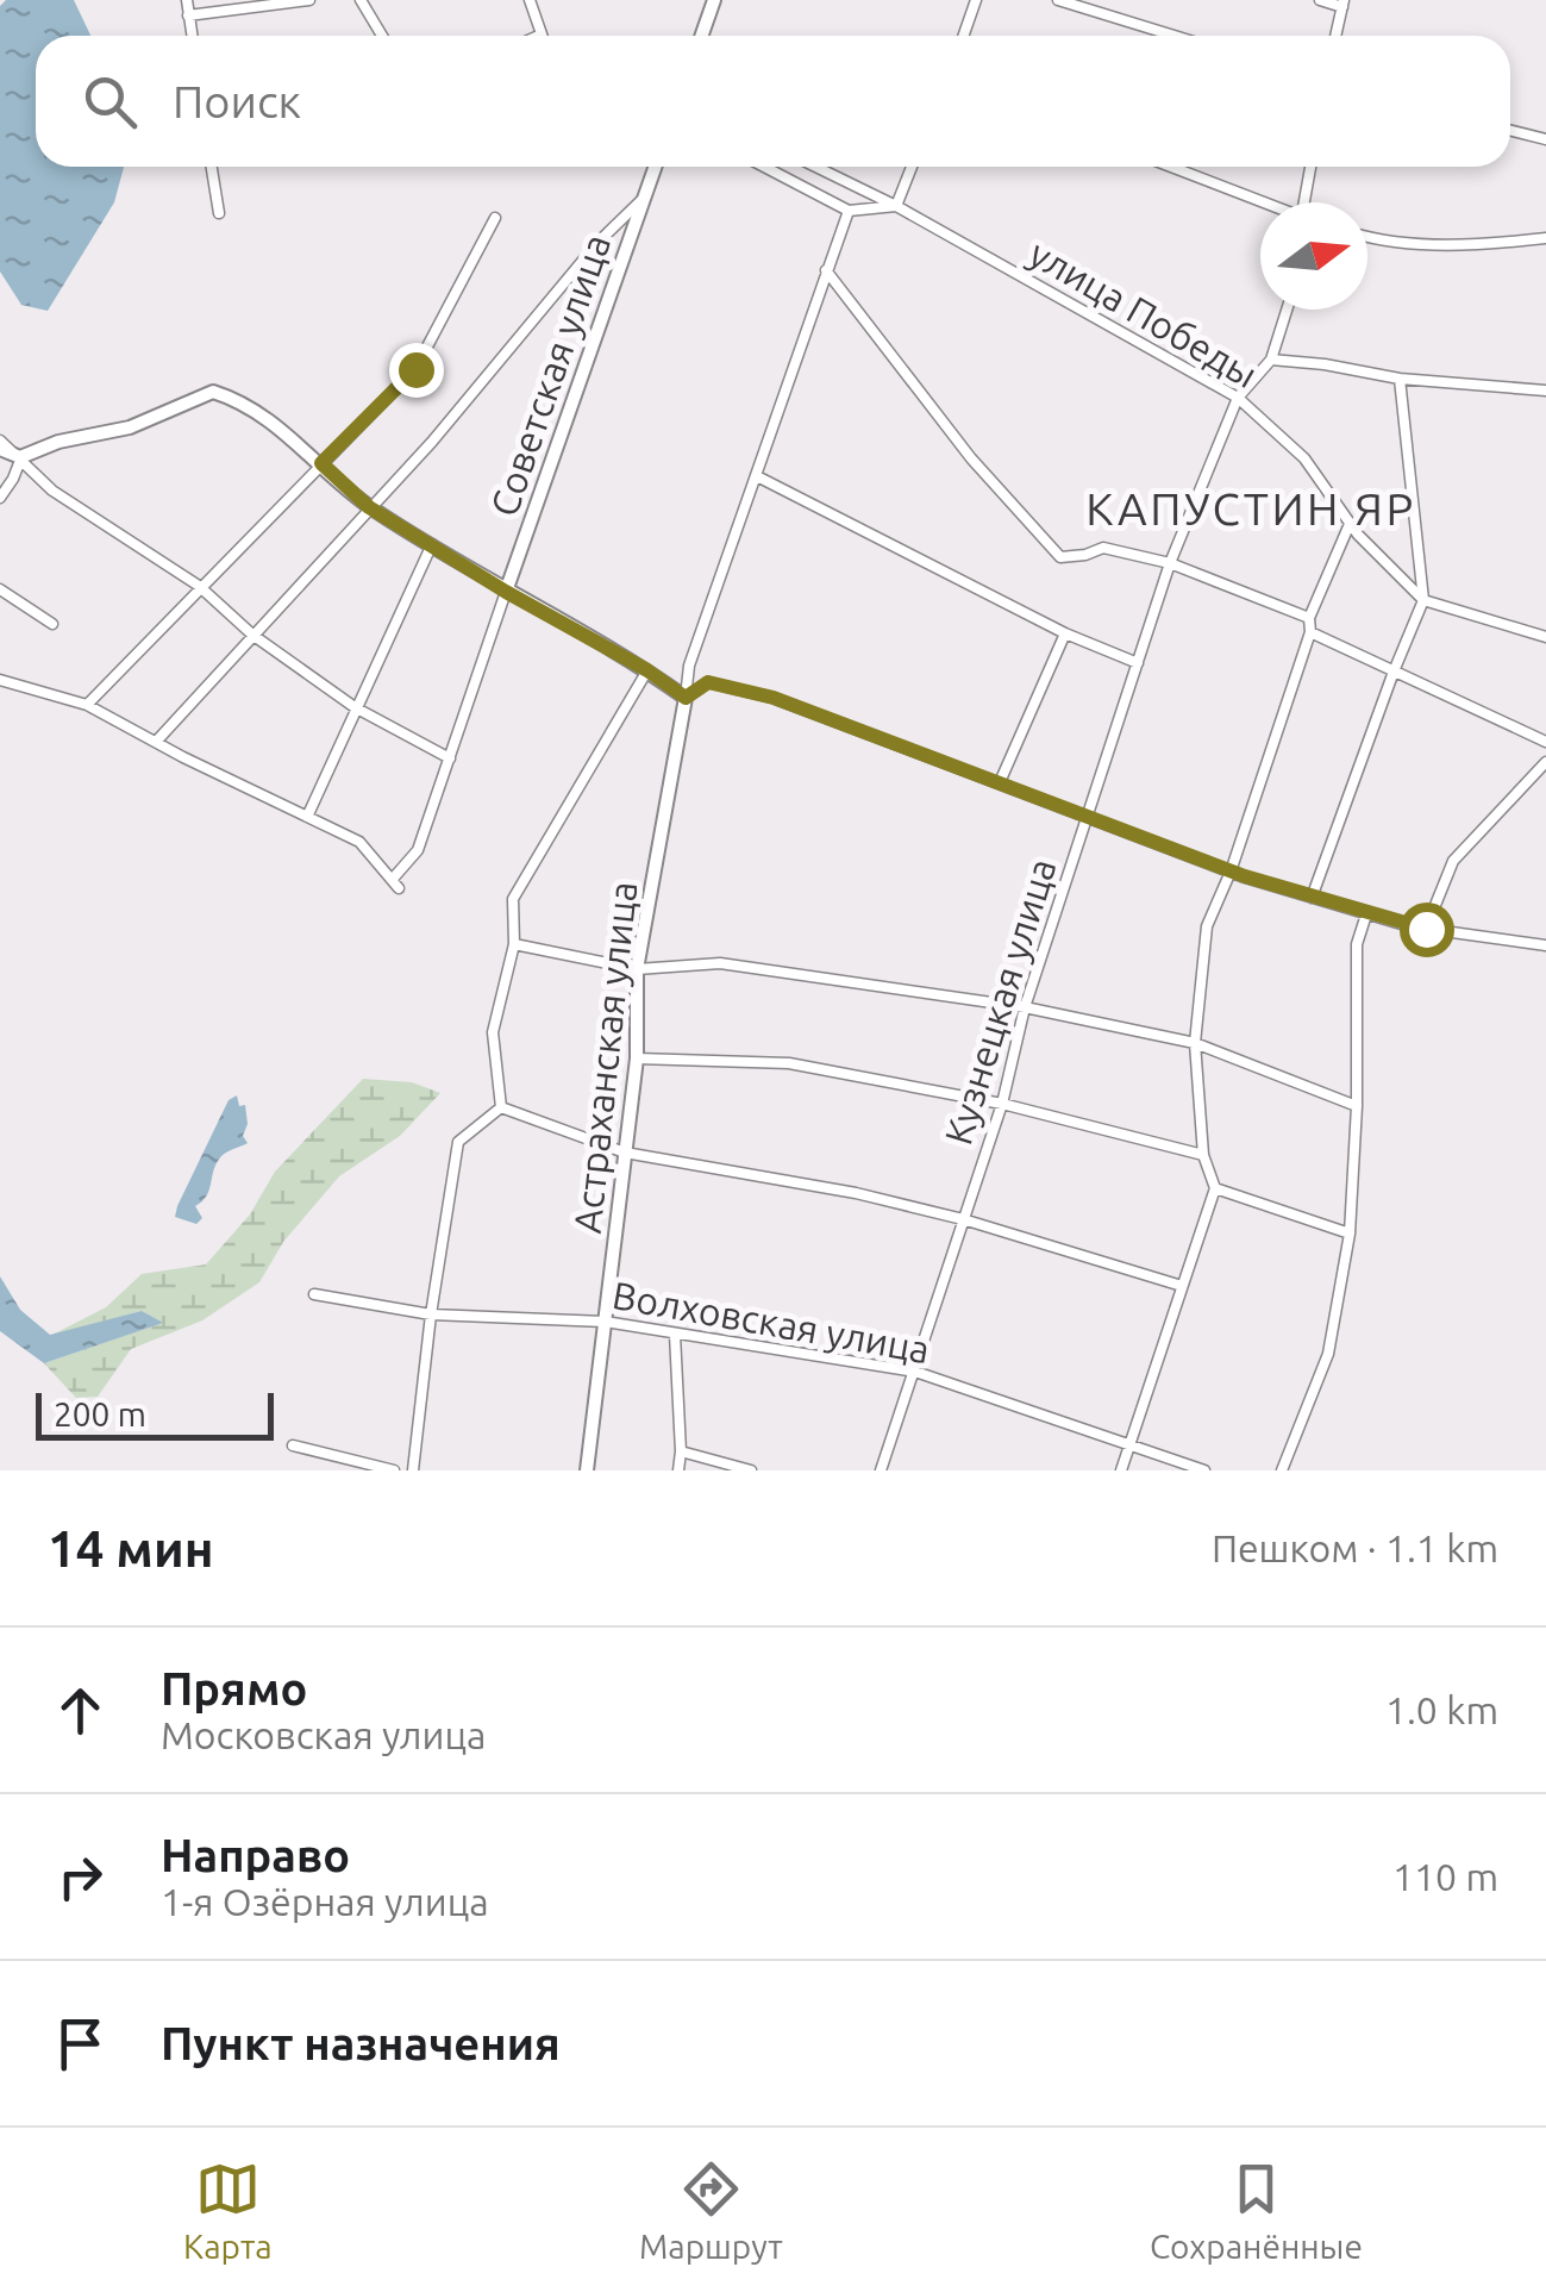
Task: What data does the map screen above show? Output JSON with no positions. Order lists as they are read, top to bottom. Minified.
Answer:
{"streets":{"street":["улица Победы","Советская улица","Кузнецкая улица","Астраханская улица","Волховская улица"]},"crossings":[["улица Победы","Кузнецкая улица"],["Кузнецкая улица","Волховская улица"],["Астраханская улица","Волховская улица"]],"districts":["КАПУСТИН ЯР"],"scale_bar":"200 m","north":"right","page":{"search":"Поиск","scale":"200 m","heading":["14 мин","Пешком · 1.1 km"],"list":[["Прямо","Московская улица","1.0 km"],["Направо","1-я Озёрная улица","110 m"],"Пункт назначения"],"nav":["Карта","Маршрут","Сохранённые"]}}
